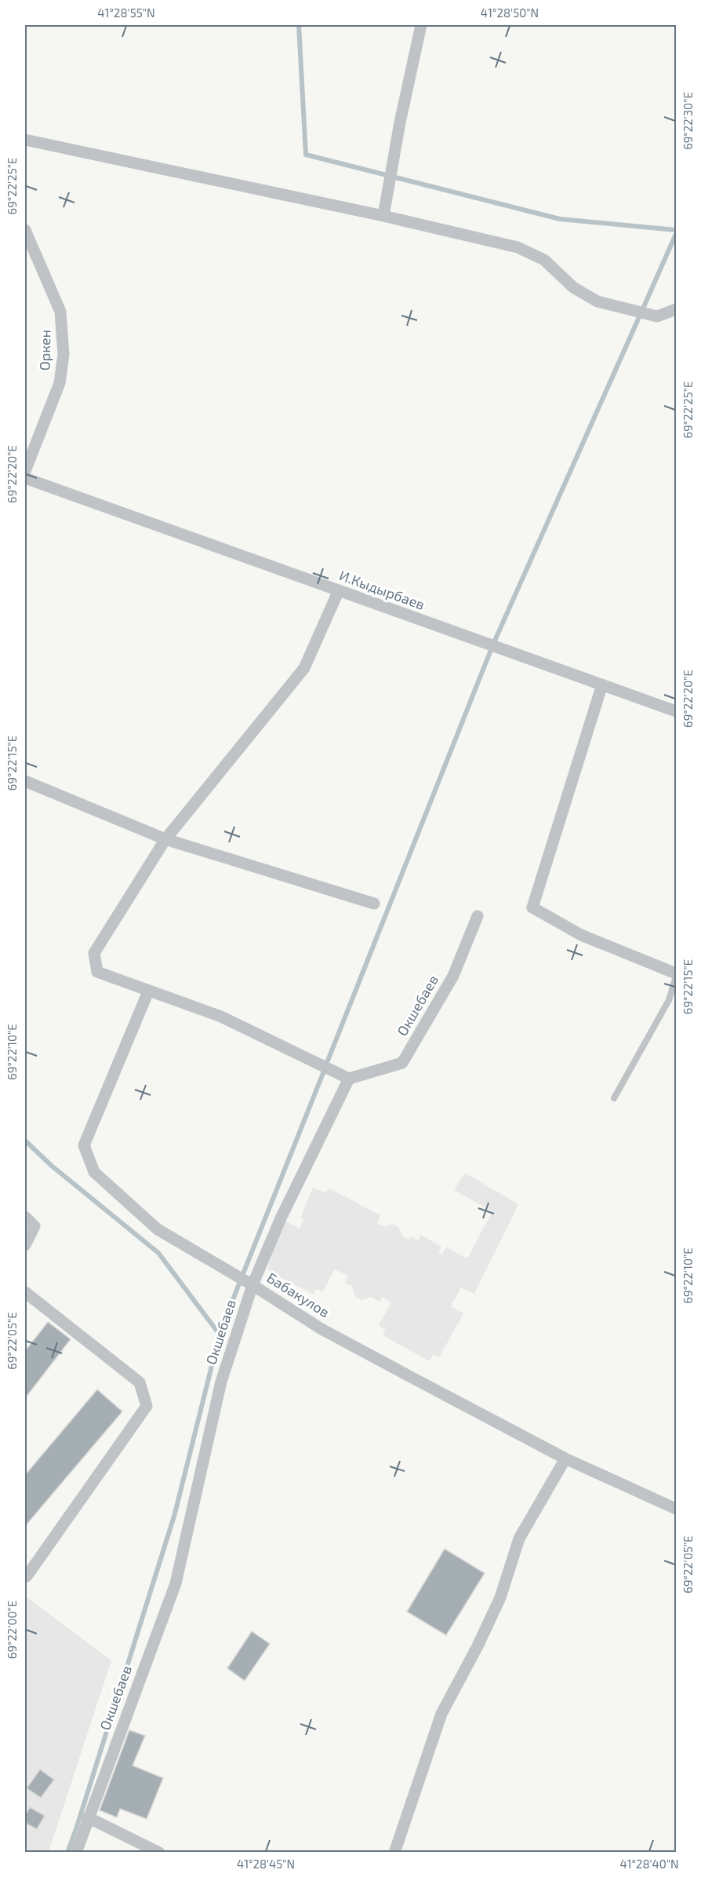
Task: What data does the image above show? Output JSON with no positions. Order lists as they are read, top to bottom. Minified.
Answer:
{"streets":{"street":["Оркен","И.Кыдырбаев","Окшебаев","Бабакулов"]},"crossings":[["Окшебаев","Бабакулов"]],"coordinates":["41°28'55\"N","41°28'50\"N","69°22'30\"E","69°22'25\"E","69°22'20\"E","69°22'15\"E","69°22'10\"E","69°22'05\"E","69°22'00\"E","41°28'45\"N","41°28'40\"N"]}
